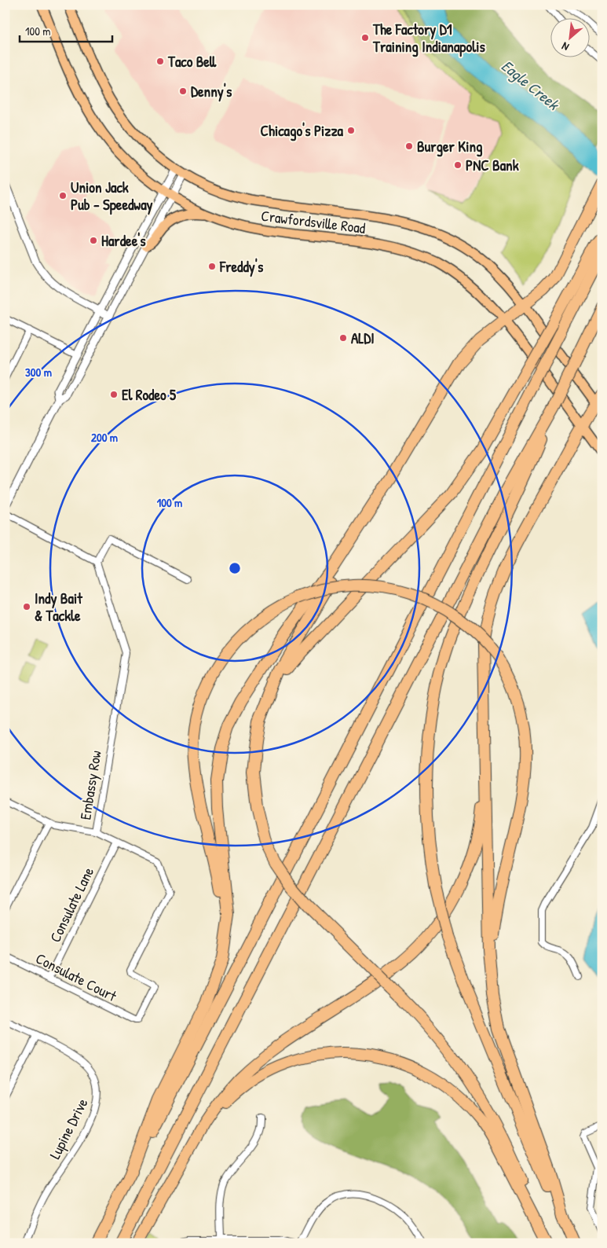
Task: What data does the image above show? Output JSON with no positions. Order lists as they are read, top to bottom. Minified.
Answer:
{"streets":{"main road":["Crawfordsville Road"],"street":["Embassy Row","Consulate Lane","Consulate Court","Lupine Drive"]},"crossings":[["Embassy Row","Consulate Lane"],["Embassy Row","Consulate Court"],["Consulate Lane","Consulate Court"]],"water":["Eagle Creek"],"places":["The Factory D1 Training Indianapolis","Taco Bell","Denny's","Chicago's Pizza","Burger King","PNC Bank","Union Jack Pub - Speedway","Hardee's","Freddy's","ALDI","El Rodeo 5","Indy Bait & Tackle"],"scale_bar":"100 m","north":"bottom left","rings":["300 m","200 m","100 m"]}
